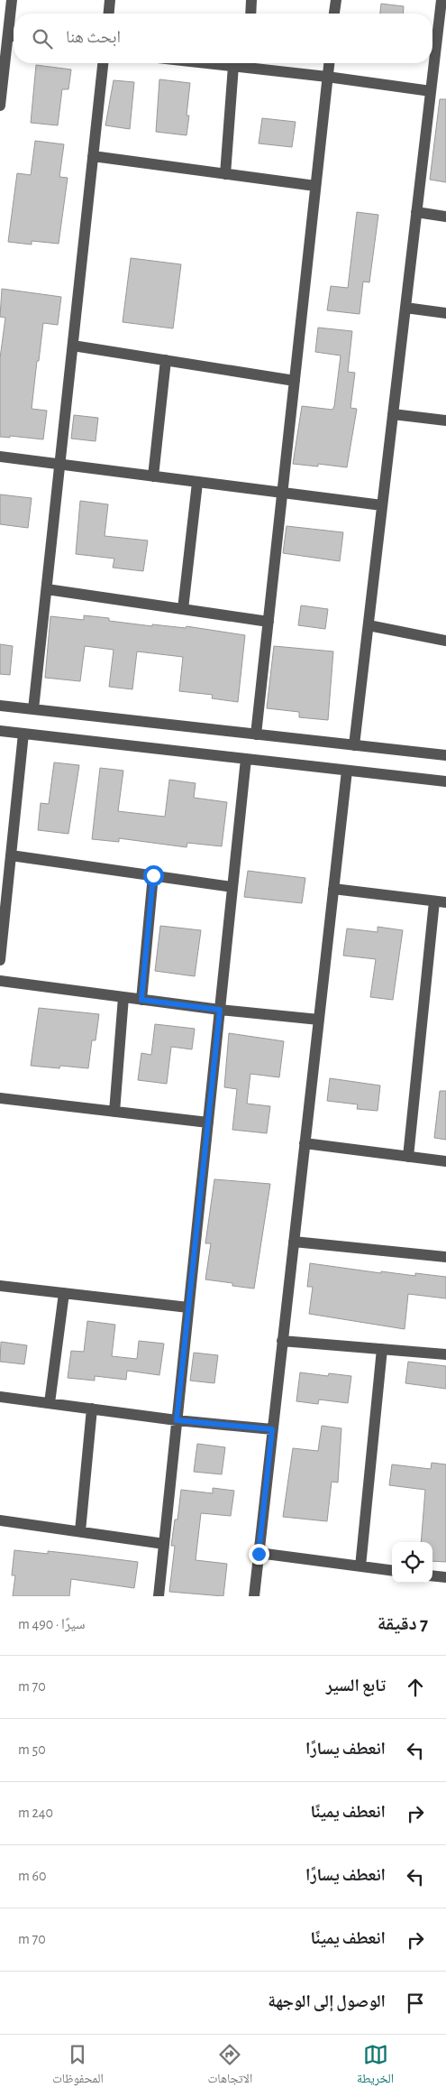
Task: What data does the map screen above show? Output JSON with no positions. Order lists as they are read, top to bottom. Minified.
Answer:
{"page":{"search":"ابحث هنا","heading":["7 دقيقة","سيرًا · 490 m"],"list":[["تابع السير","70 m"],["انعطف يسارًا","50 m"],["انعطف يمينًا","240 m"],["انعطف يسارًا","60 m"],["انعطف يمينًا","70 m"],"الوصول إلى الوجهة"],"nav":["الخريطة","الاتجاهات","المحفوظات"]}}
